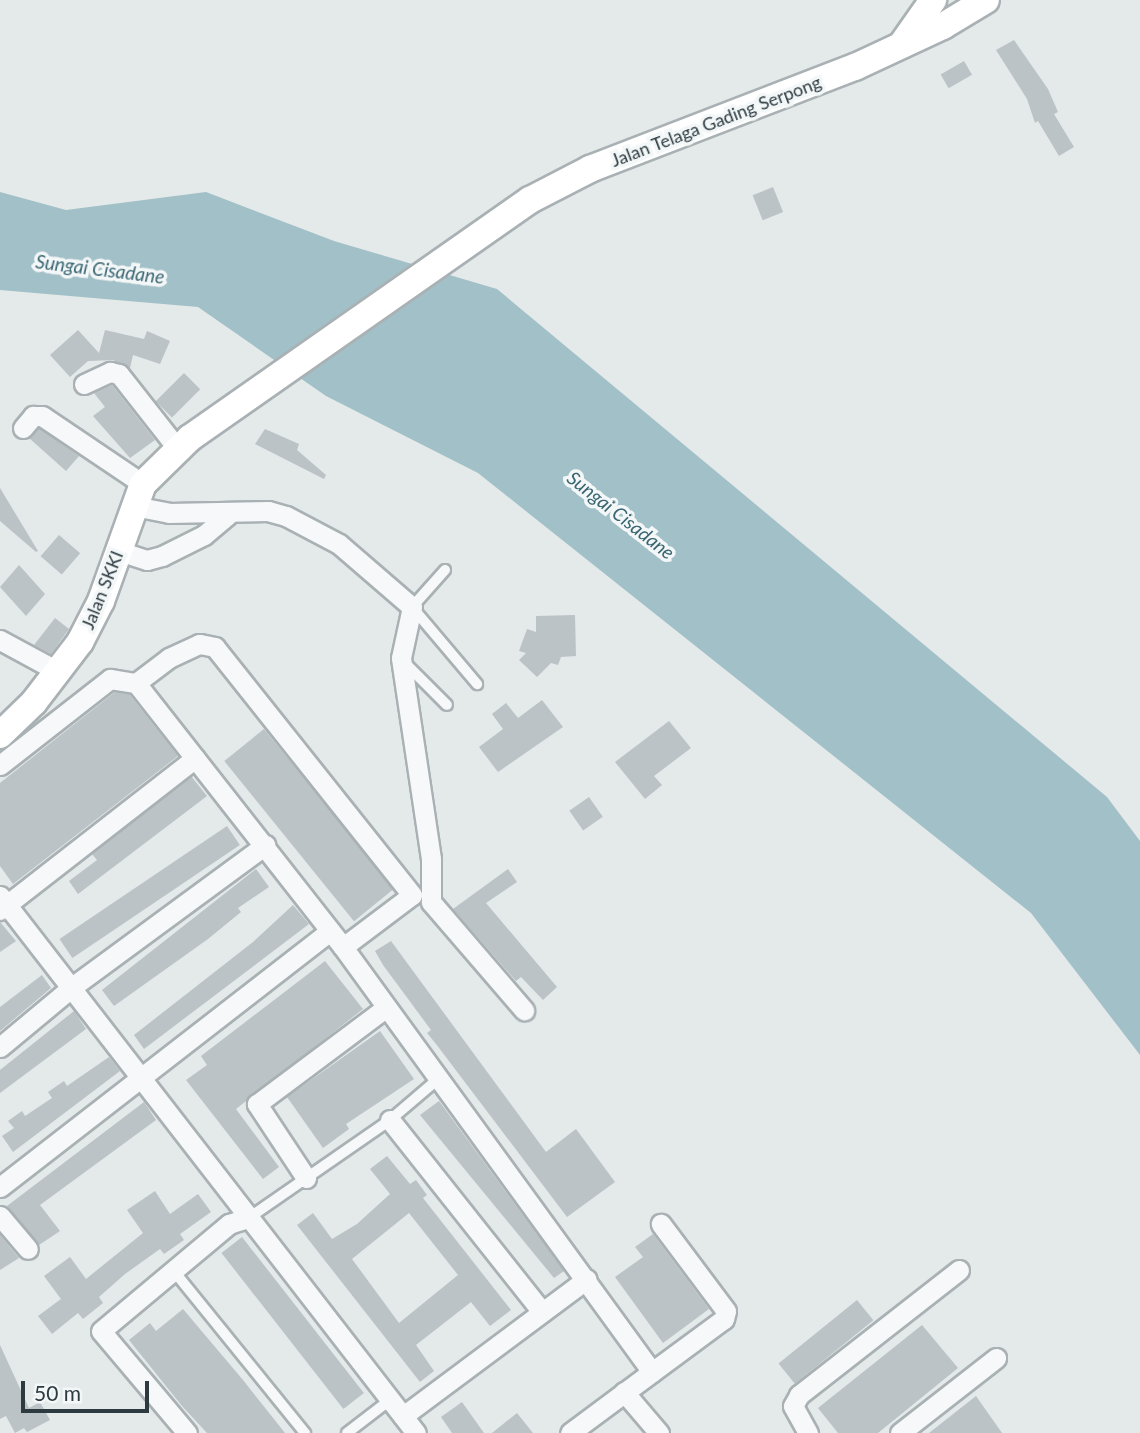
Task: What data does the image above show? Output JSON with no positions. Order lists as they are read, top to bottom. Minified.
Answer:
{"streets":{"main road":["Jalan Telaga Gading Serpong","Jalan SKKI"]},"crossings":[["Jalan Telaga Gading Serpong","Jalan SKKI"]],"water":["Sungai Cisadane"],"scale_bar":"50 m"}
